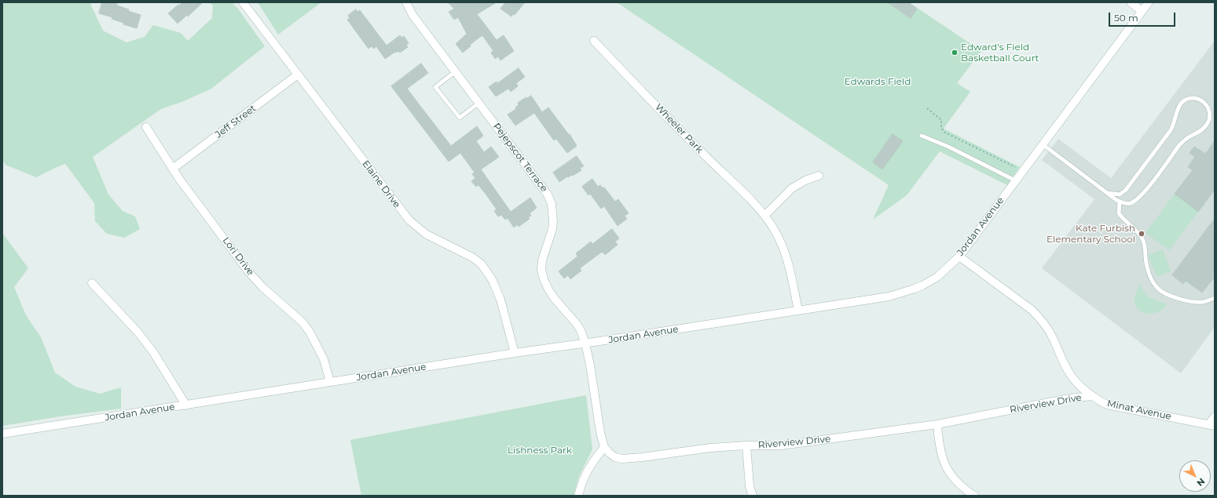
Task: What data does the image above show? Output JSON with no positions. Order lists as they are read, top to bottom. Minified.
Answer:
{"streets":{"street":["Jeff Street","Wheeler Park","Pejepscot Terrace","Elaine Drive","Jordan Avenue","Lori Drive","Riverview Drive","Minat Avenue"]},"crossings":[["Jeff Street","Elaine Drive"],["Jeff Street","Lori Drive"],["Wheeler Park","Jordan Avenue"],["Pejepscot Terrace","Jordan Avenue"],["Pejepscot Terrace","Riverview Drive"],["Elaine Drive","Jordan Avenue"],["Jordan Avenue","Lori Drive"],["Jordan Avenue","Riverview Drive"],["Jordan Avenue","Minat Avenue"],["Riverview Drive","Minat Avenue"]],"parks":["Edwards Field","Lishness Park"],"places":["Edward's Field Basketball Court","Kate Furbish Elementary School"],"scale_bar":"50 m","north":"bottom right"}
